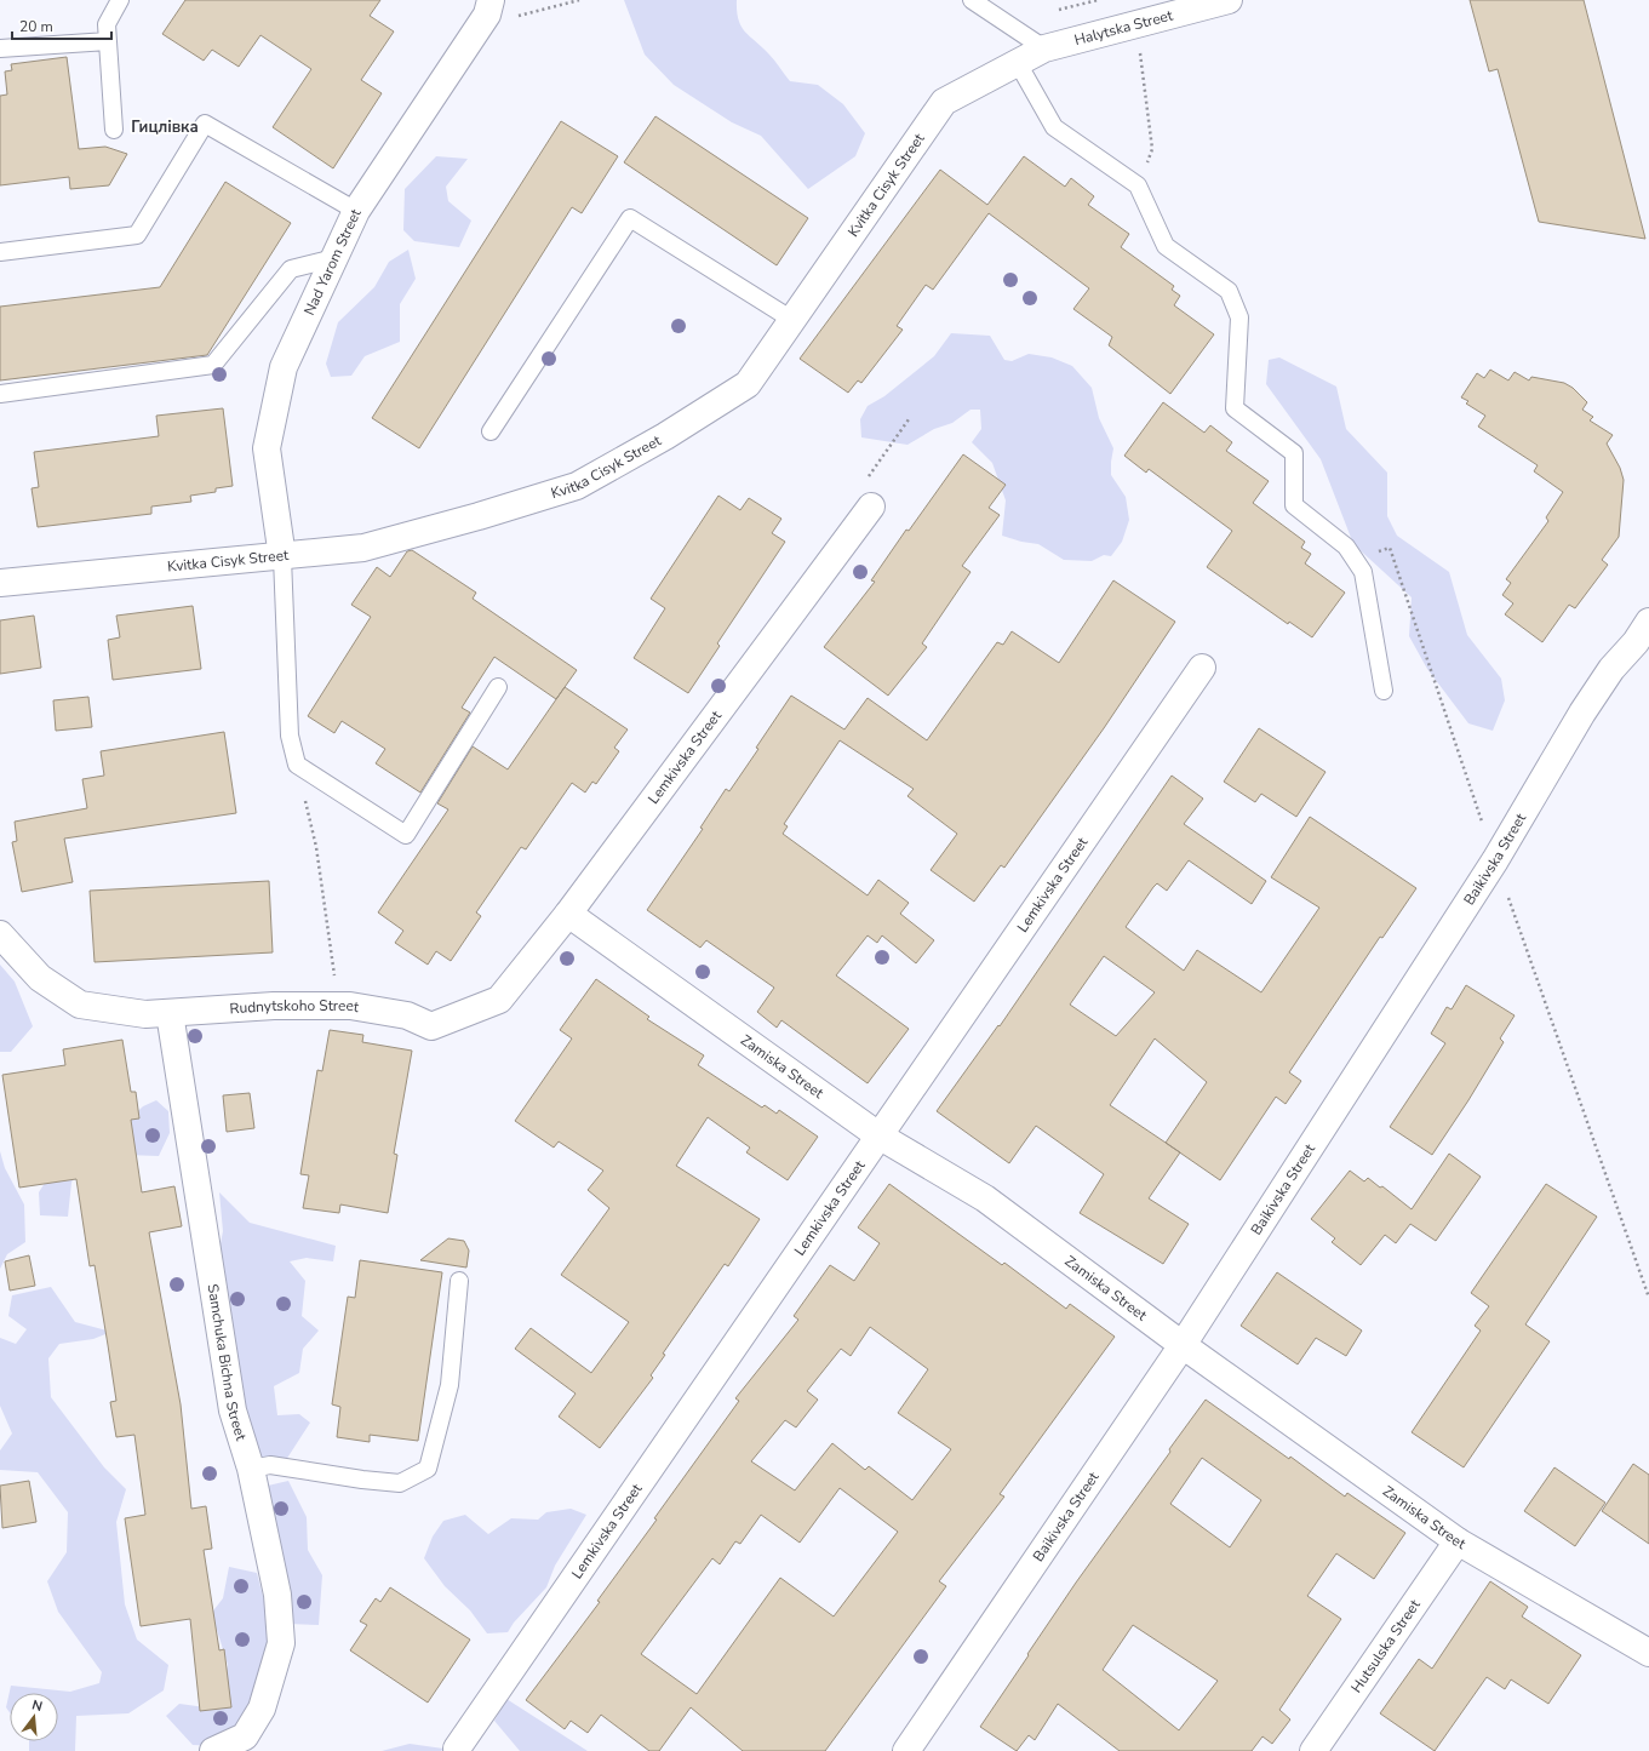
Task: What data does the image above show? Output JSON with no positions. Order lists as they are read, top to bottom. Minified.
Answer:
{"streets":{"street":["Halytska Street","Kvitka Cisyk Street","Nad Yarom Street","Lemkivska Street","Baikivska Street","Rudnytskoho Street","Zamiska Street","Samchuka Bichna Street","Hutsulska Street"]},"crossings":[["Halytska Street","Kvitka Cisyk Street"],["Kvitka Cisyk Street","Nad Yarom Street"],["Lemkivska Street","Rudnytskoho Street"],["Lemkivska Street","Zamiska Street"],["Baikivska Street","Zamiska Street"],["Rudnytskoho Street","Zamiska Street"],["Rudnytskoho Street","Samchuka Bichna Street"],["Zamiska Street","Hutsulska Street"]],"districts":["Гицлівка"],"scale_bar":"20 m","north":"top"}
